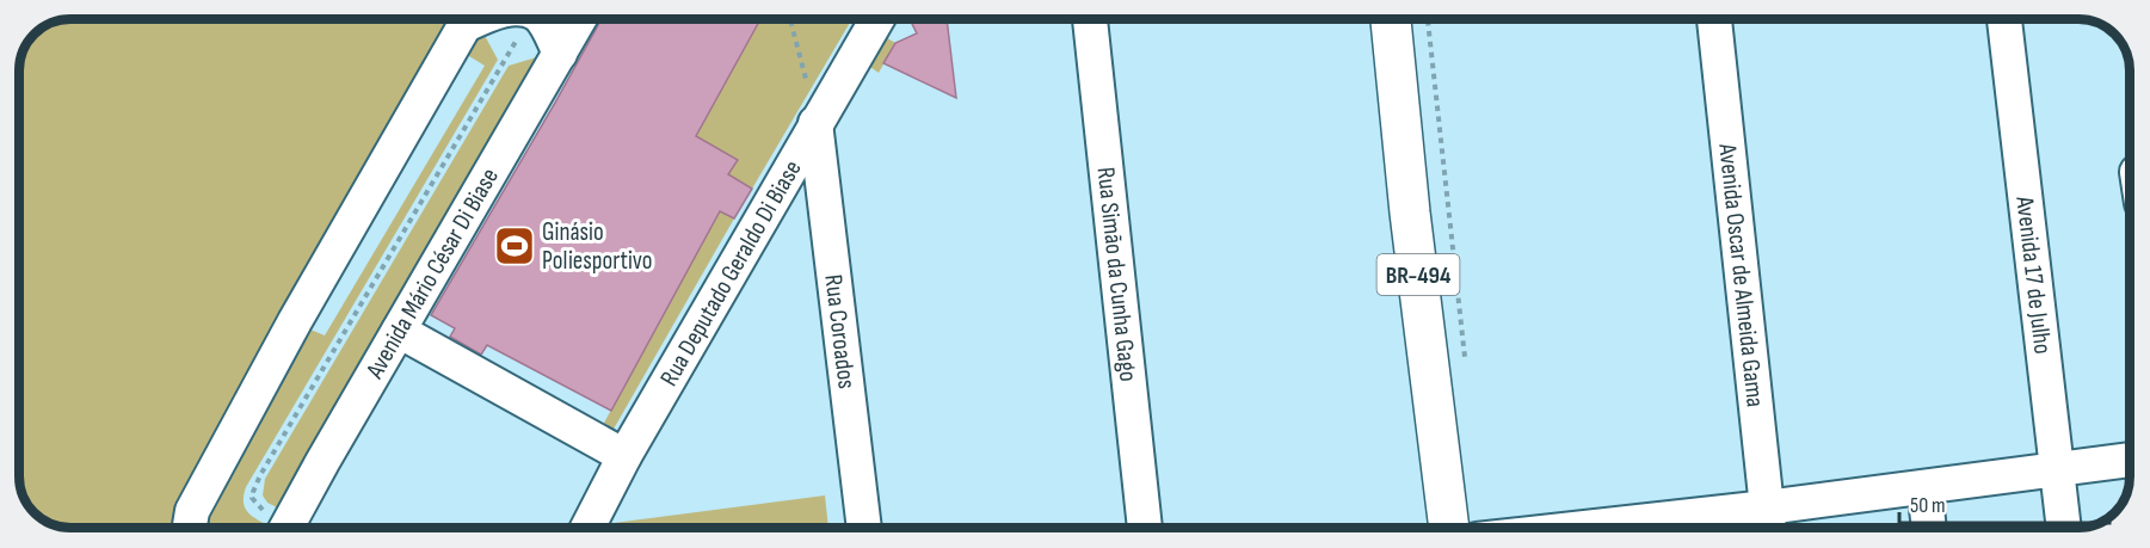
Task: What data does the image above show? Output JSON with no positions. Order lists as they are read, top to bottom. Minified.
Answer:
{"streets":{"main road":["BR-494"],"street":["Avenida Mário César Di Biase","Rua Deputado Geraldo Di Biase","Rua Simão da Cunha Gago","Avenida Oscar de Almeida Gama","Avenida 17 de Julho","Rua Coroados"]},"crossings":[["Rua Deputado Geraldo Di Biase","Rua Coroados"]],"places":{"sports":["Ginásio Poliesportivo"]},"scale_bar":"50 m"}
